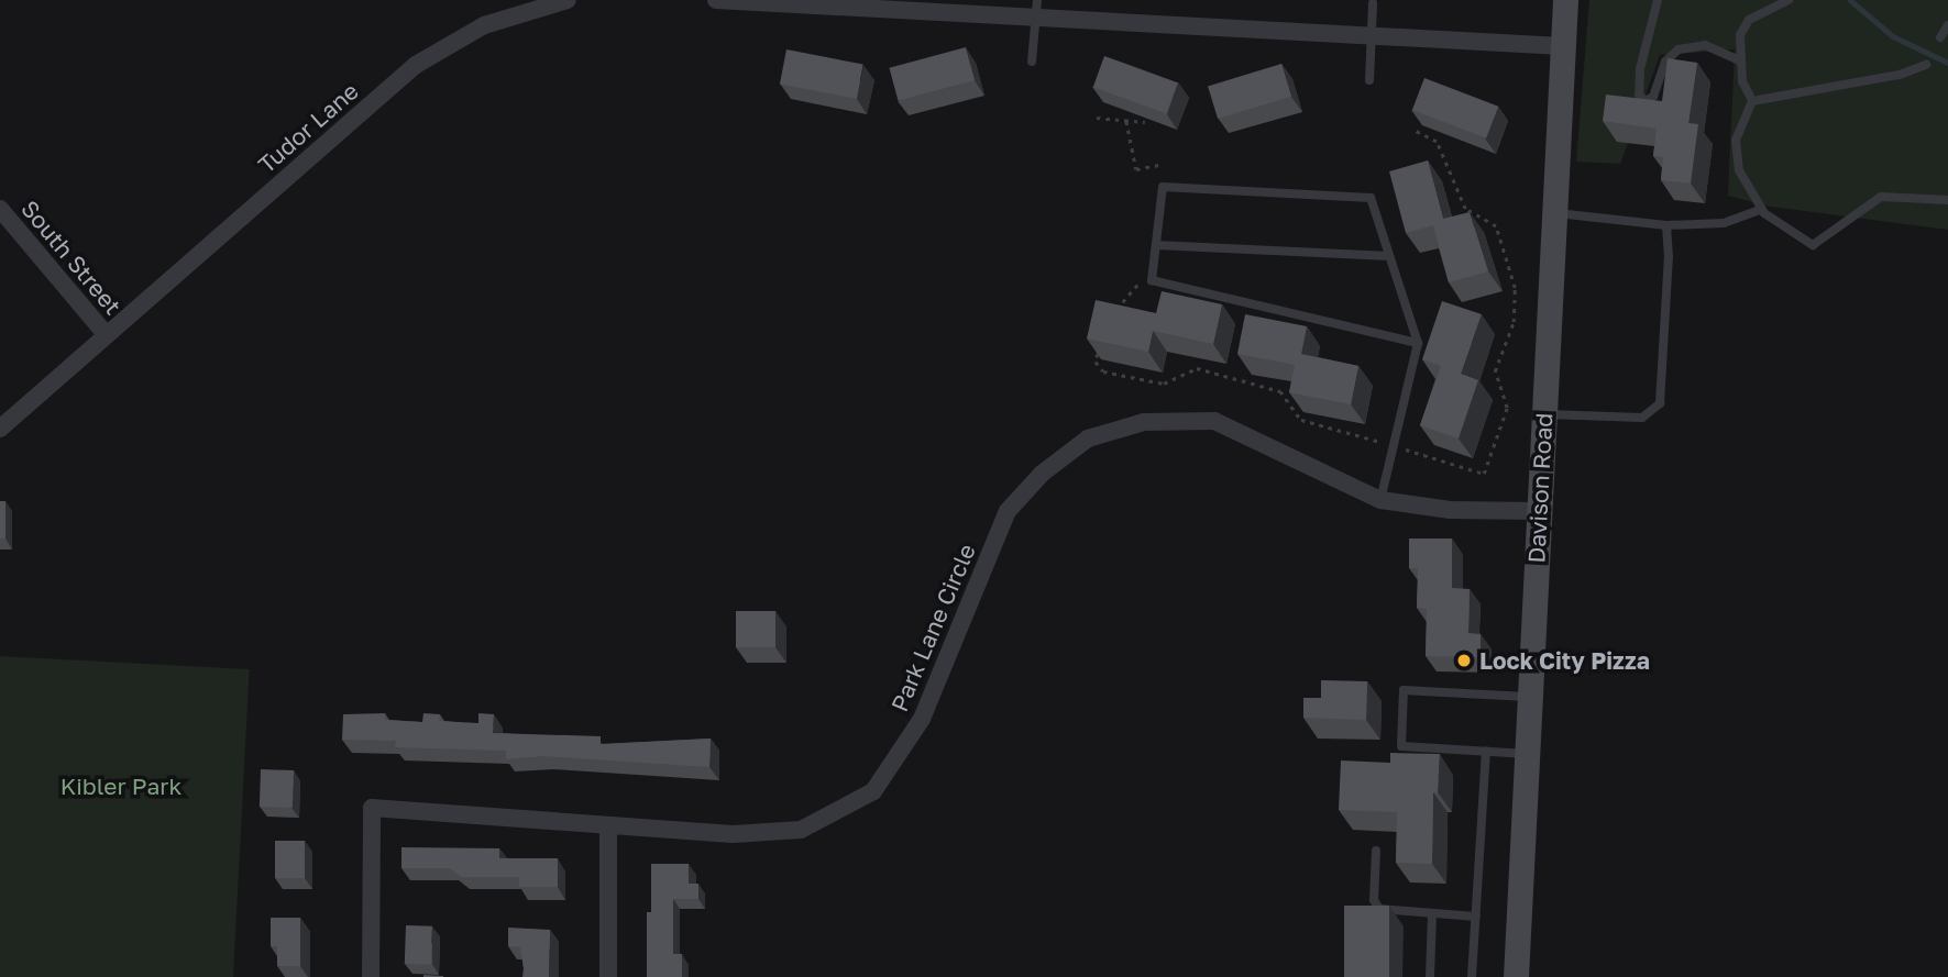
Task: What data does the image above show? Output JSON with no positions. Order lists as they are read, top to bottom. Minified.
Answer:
{"streets":{"street":["Tudor Lane","South Street","Davison Road","Park Lane Circle"]},"crossings":[["Tudor Lane","South Street"],["Davison Road","Park Lane Circle"]],"parks":["Kibler Park"],"places":["Lock City Pizza"]}
